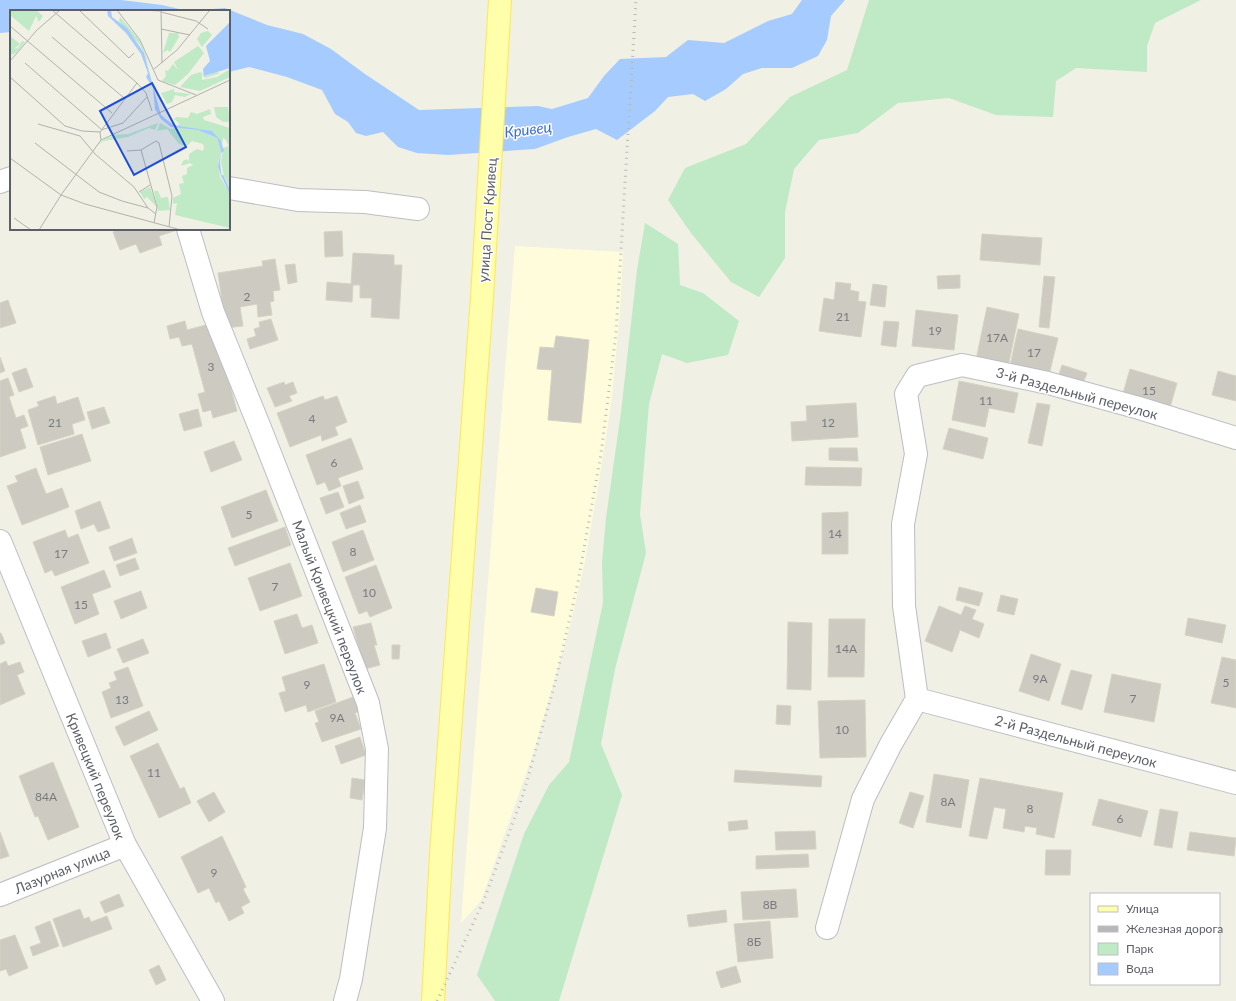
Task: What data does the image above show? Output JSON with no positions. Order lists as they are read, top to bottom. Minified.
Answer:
{"streets":{"main road":["улица Пост Кривец"],"street":["3-й Раздельный переулок","Малый Кривецкий переулок","2-й Раздельный переулок","Кривецкий переулок","Лазурная улица"]},"crossings":[["3-й Раздельный переулок","2-й Раздельный переулок"],["Кривецкий переулок","Лазурная улица"]],"water":["Кривец"],"house_numbers":["2","21","19","17А","17","3","15","11","4","21","12","6","5","14","8","17","7","10","15","14А","9А","5","9","7","13","9А","10","11","84А","8А","8","6","9","8В","8Б"],"legend":["Улица","Железная дорога","Парк","Вода"]}
